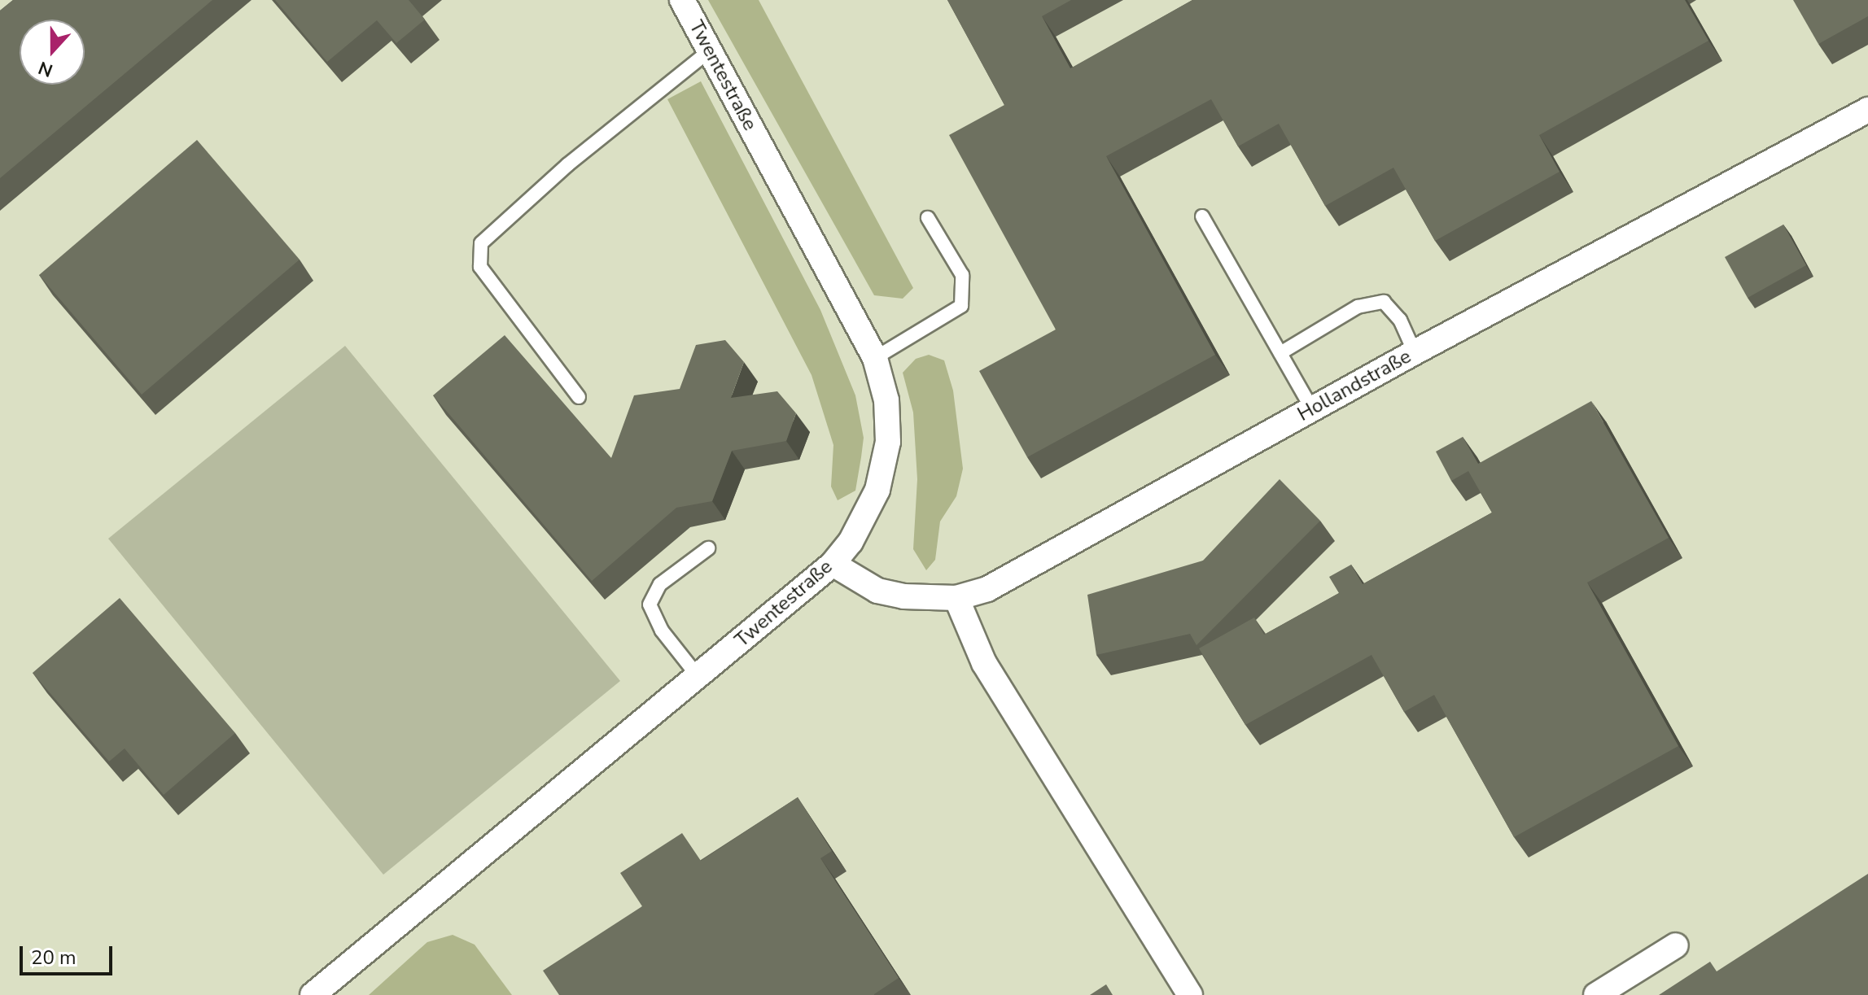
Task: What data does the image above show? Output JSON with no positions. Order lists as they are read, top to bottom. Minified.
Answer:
{"streets":{"street":["Twentestraße","Hollandstraße"]},"crossings":[["Twentestraße","Hollandstraße"]],"scale_bar":"20 m","north":"bottom"}
